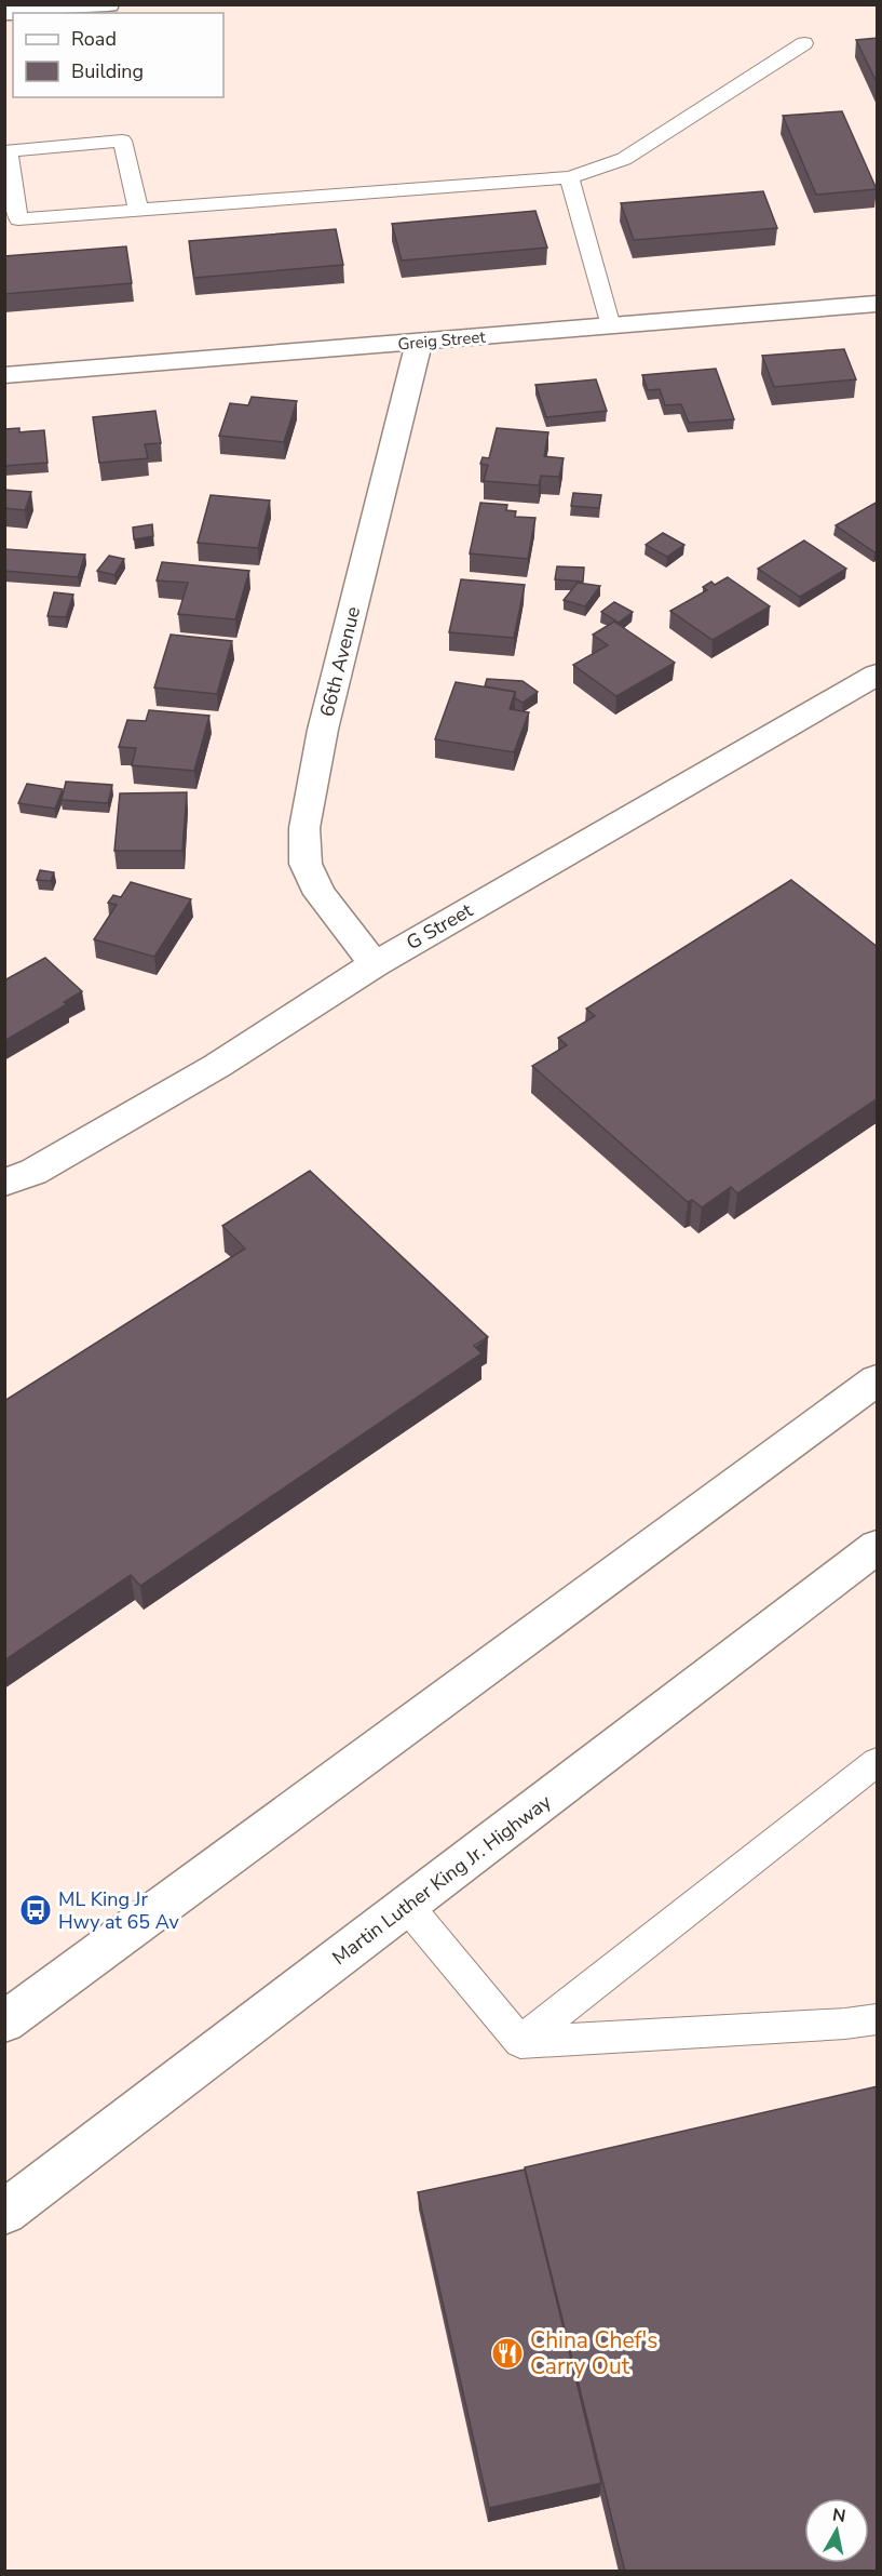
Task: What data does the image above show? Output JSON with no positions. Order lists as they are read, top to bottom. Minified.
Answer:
{"streets":{"street":["Greig Street","66th Avenue","G Street","Martin Luther King Jr. Highway"]},"crossings":[["Greig Street","66th Avenue"],["66th Avenue","G Street"]],"places":{"bus stop":["ML King Jr Hwy at 65 Av"],"restaurant":["China Chef's Carry Out"]},"legend":["Road","Building"],"north":"top"}
